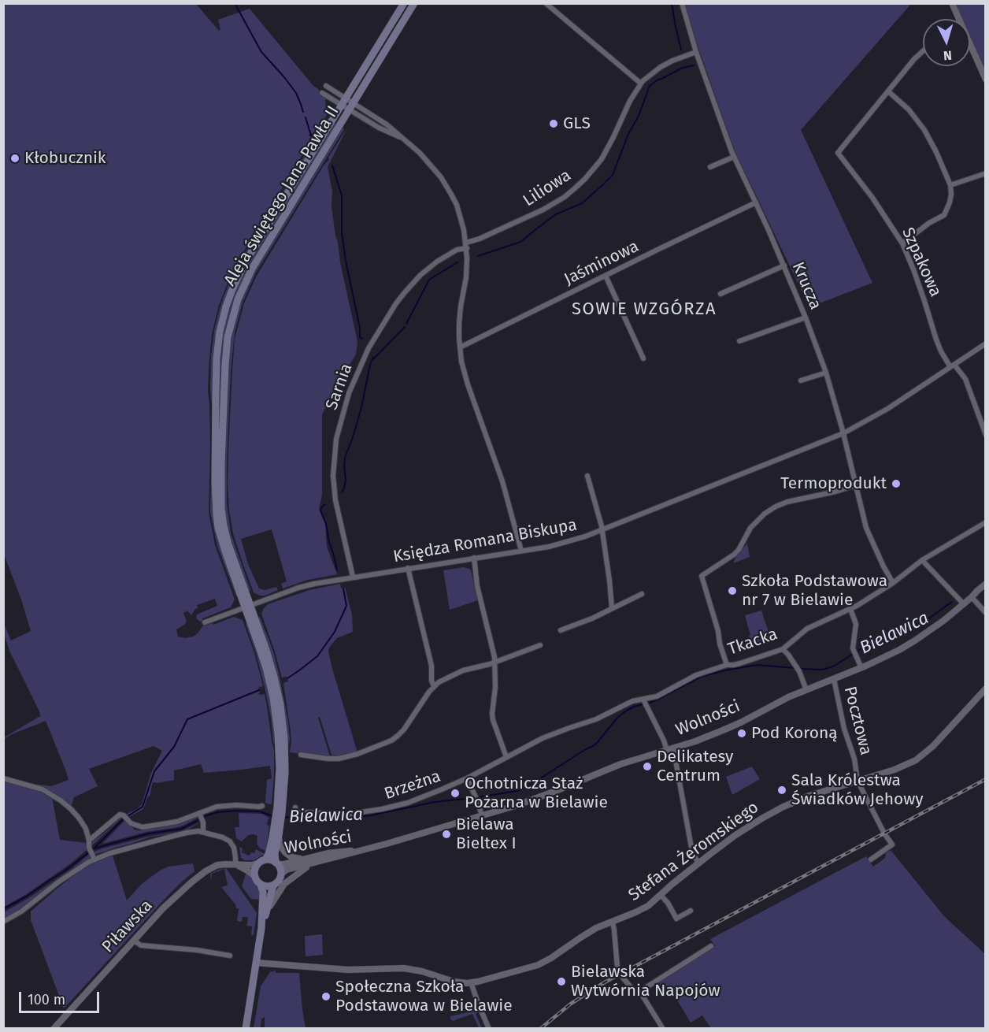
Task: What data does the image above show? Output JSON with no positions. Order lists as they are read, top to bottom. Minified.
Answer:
{"streets":{"main road":["Aleja świętego Jana Pawła II"],"street":["Liliowa","Szpakowa","Jaśminowa","Krucza","Sarnia","Księdza Romana Biskupa","Tkacka","Wolności","Pocztowa","Brzeżna","Stefana Żeromskiego","Piławska"]},"crossings":[["Liliowa","Krucza"],["Liliowa","Sarnia"],["Aleja świętego Jana Pawła II","Księdza Romana Biskupa"],["Aleja świętego Jana Pawła II","Wolności"],["Aleja świętego Jana Pawła II","Piławska"],["Szpakowa","Księdza Romana Biskupa"],["Jaśminowa","Krucza"],["Krucza","Księdza Romana Biskupa"],["Krucza","Tkacka"],["Sarnia","Księdza Romana Biskupa"],["Tkacka","Brzeżna"],["Wolności","Pocztowa"],["Wolności","Piławska"],["Pocztowa","Stefana Żeromskiego"]],"districts":["SOWIE WZGÓRZA"],"water":["Bielawica"],"places":["GLS","Kłobucznik","Termoprodukt","Szkoła Podstawowa nr 7 w Bielawie","Pod Koroną","Delikatesy Centrum","Sala Królestwa Świadków Jehowy","Ochotnicza Staż Pożarna w Bielawie","Bielawa Bieltex I","Bielawska Wytwórnia Napojów","Społeczna Szkoła Podstawowa w Bielawie"],"scale_bar":"100 m","north":"bottom"}
